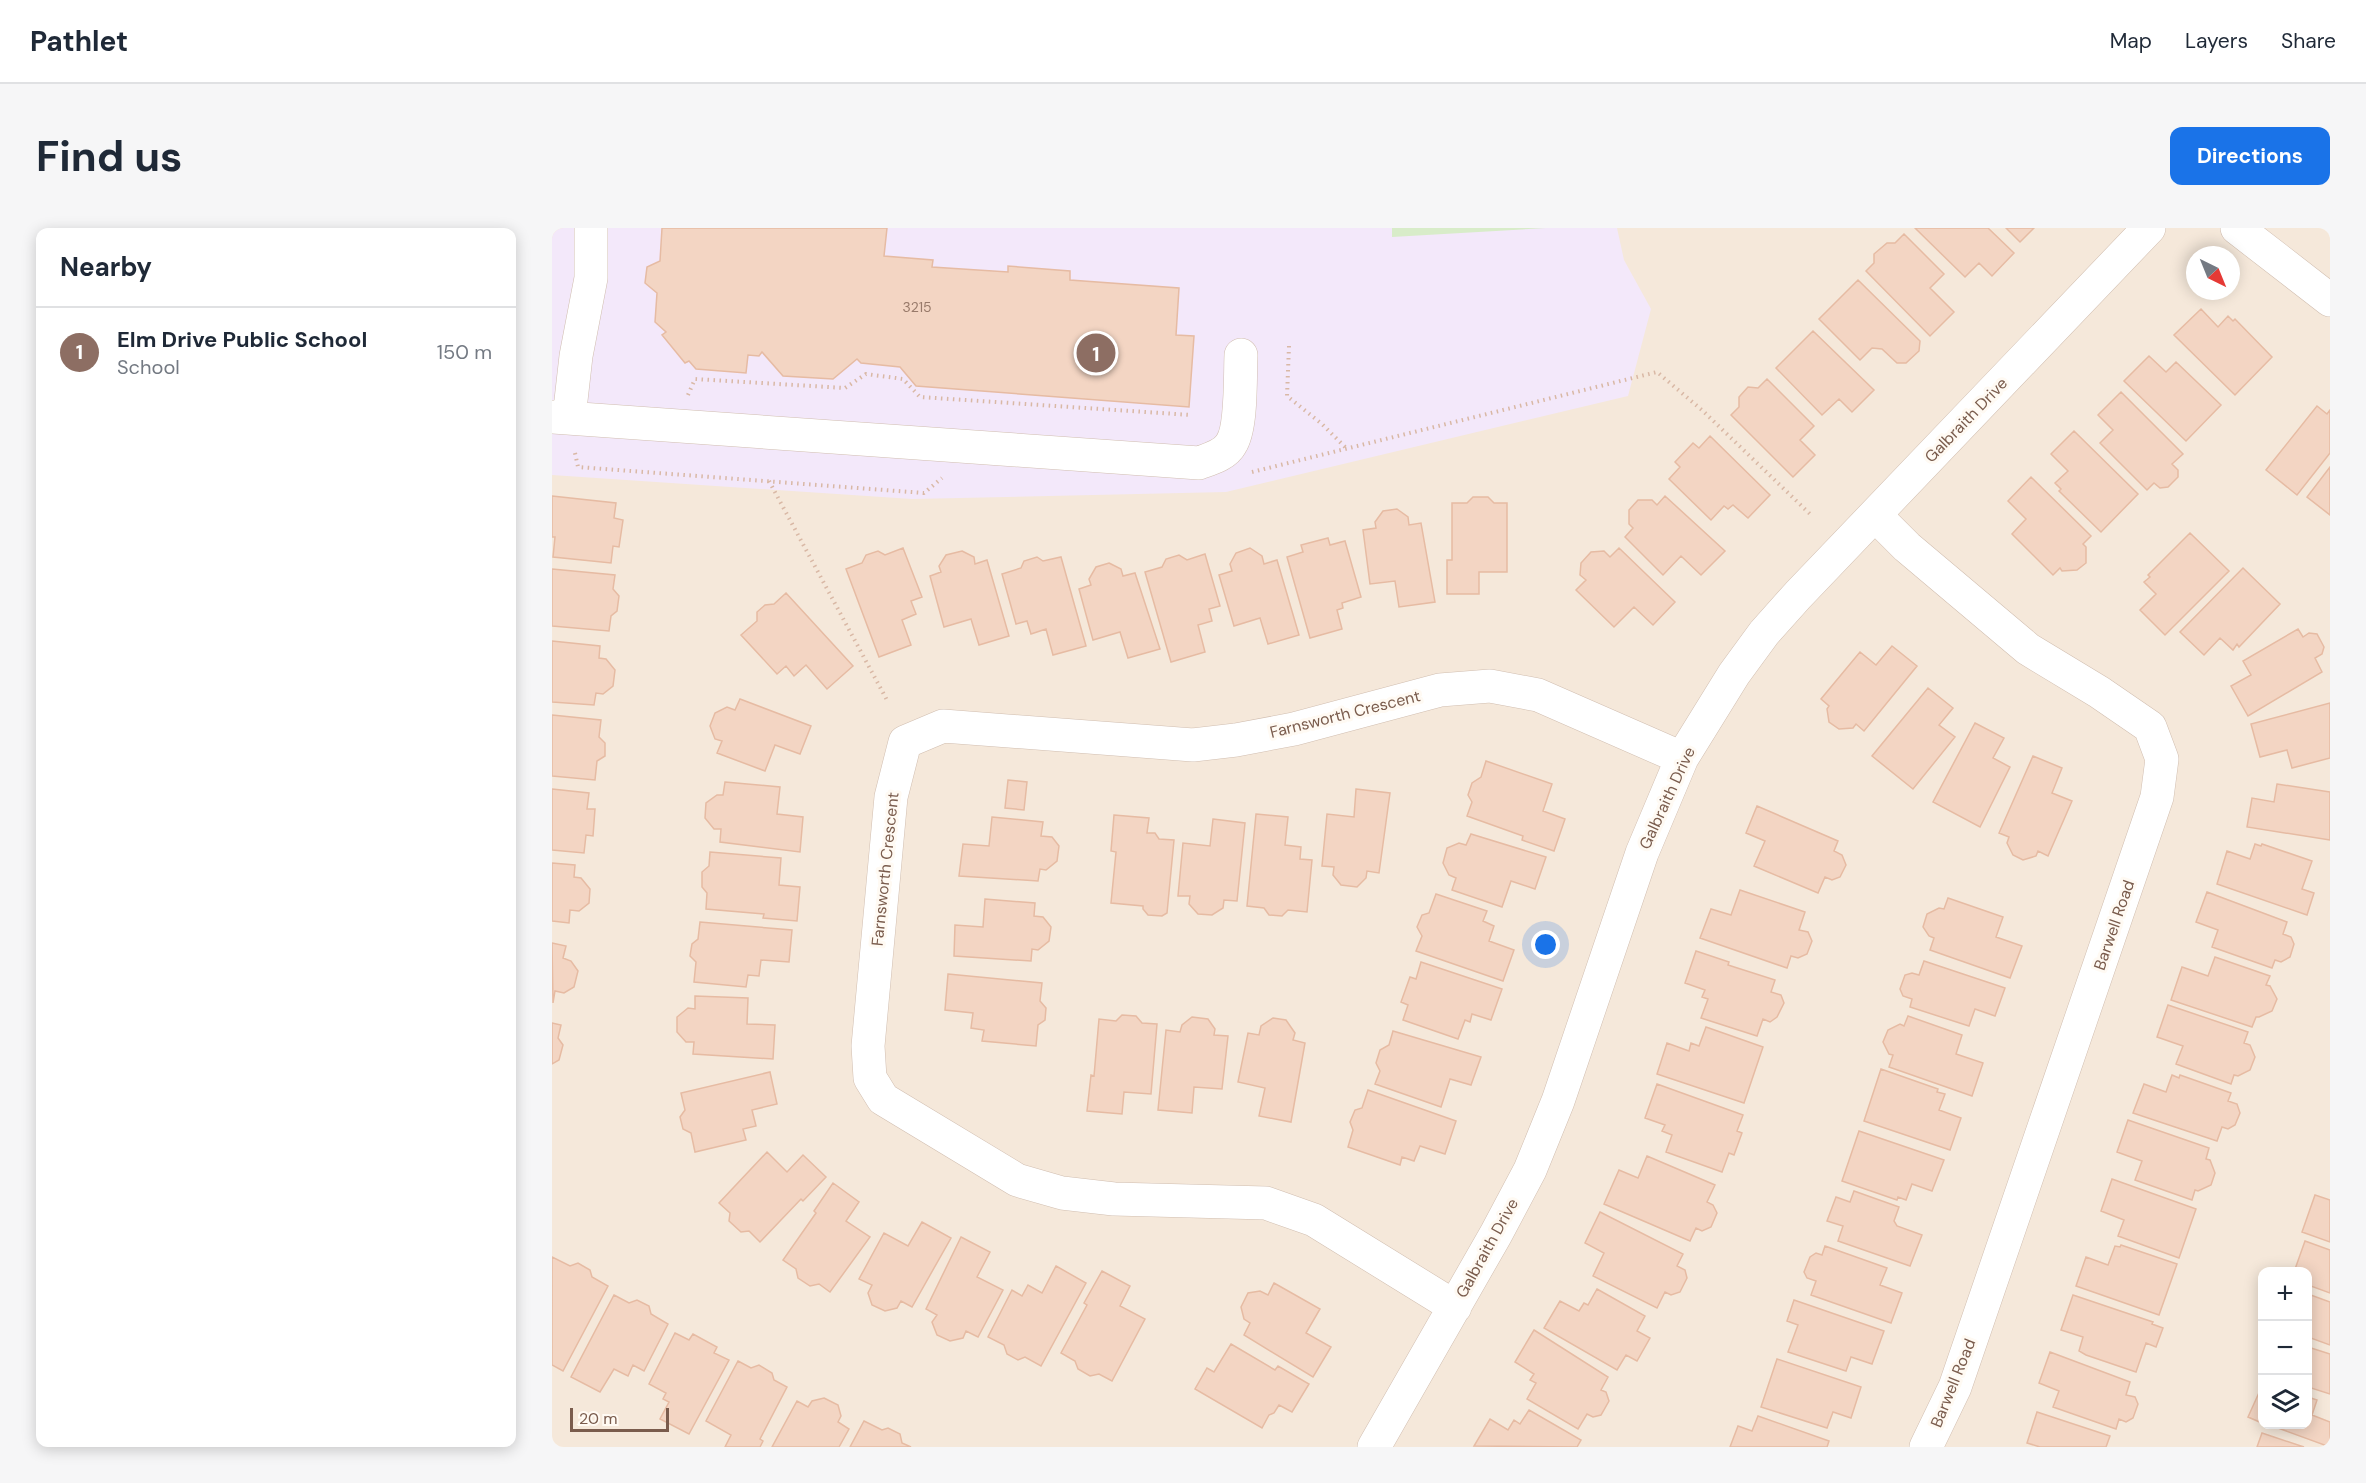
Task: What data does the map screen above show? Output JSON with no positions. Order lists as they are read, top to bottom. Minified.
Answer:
{"streets":{"street":["Galbraith Drive","Farnsworth Crescent","Barwell Road"]},"crossings":[["Galbraith Drive","Farnsworth Crescent"],["Galbraith Drive","Barwell Road"]],"house_numbers":["3215"],"scale_bar":"20 m","north":"bottom right","page":{"header":"Pathlet","nav":["Map","Layers","Share"],"buttons":"Directions","title":"Find us","heading":"Nearby","list":[{"mark":"1","name":"Elm Drive Public School","note":"School","value":"150 m"}],"pins":"1","map_buttons":["+","−"],"scale":"20 m"}}
